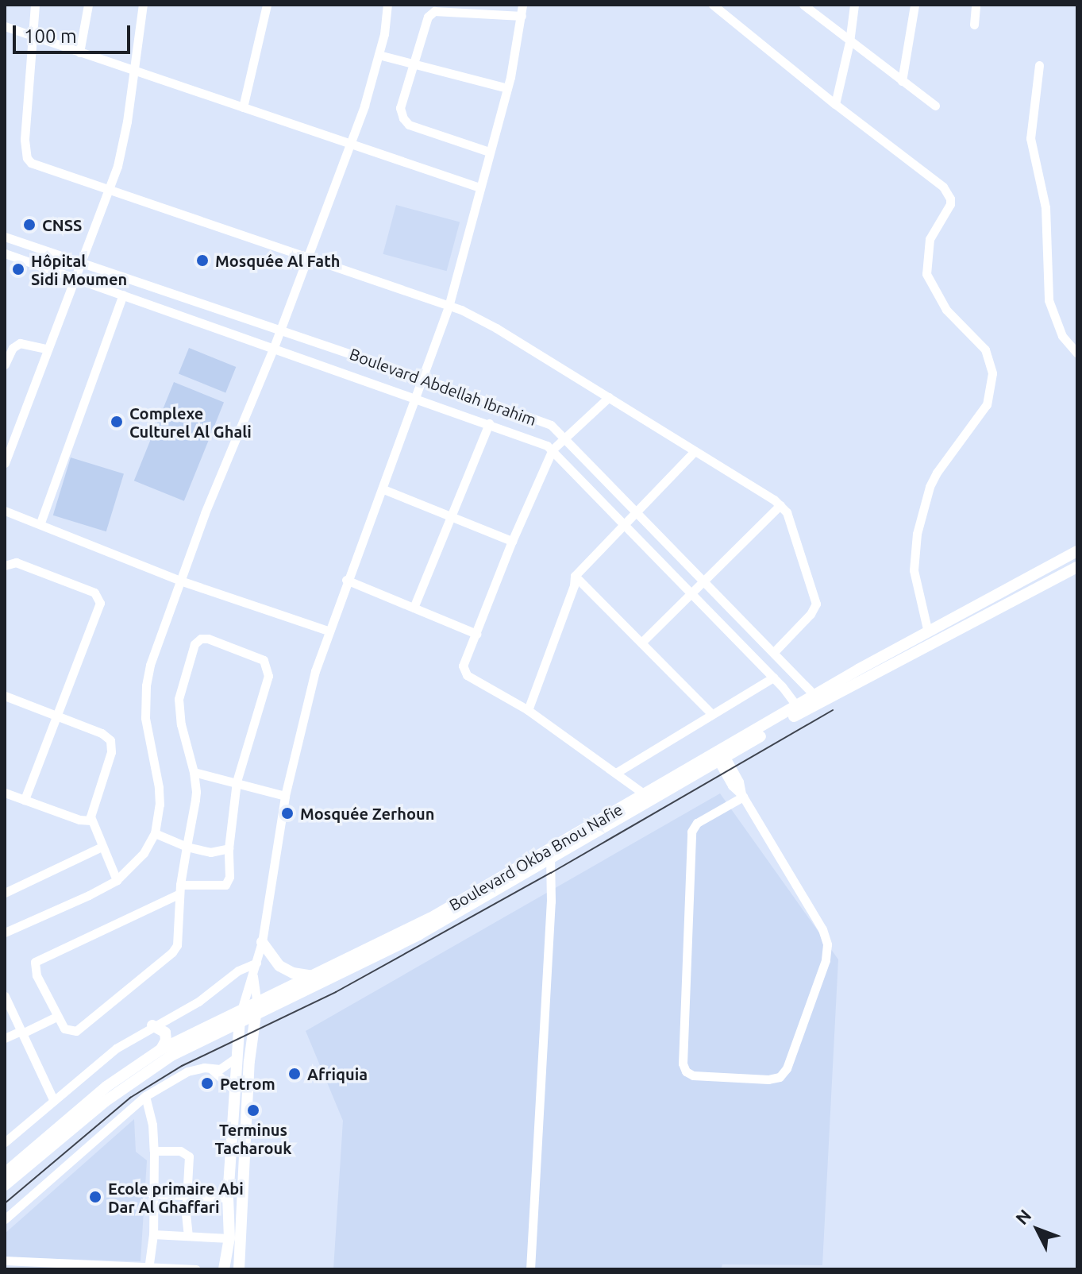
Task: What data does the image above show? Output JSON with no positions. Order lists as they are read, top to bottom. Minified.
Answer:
{"streets":{"main road":["Boulevard Okba Bnou Nafie"],"street":["Boulevard Abdellah Ibrahim"]},"crossings":[["Boulevard Abdellah Ibrahim","Boulevard Okba Bnou Nafie"]],"places":["CNSS","Mosquée Al Fath","Hôpital Sidi Moumen","Complexe Culturel Al Ghali","Mosquée Zerhoun","Afriquia","Petrom","Terminus Tacharouk","Ecole primaire Abi Dar Al Ghaffari"],"scale_bar":"100 m","north":"top left"}
